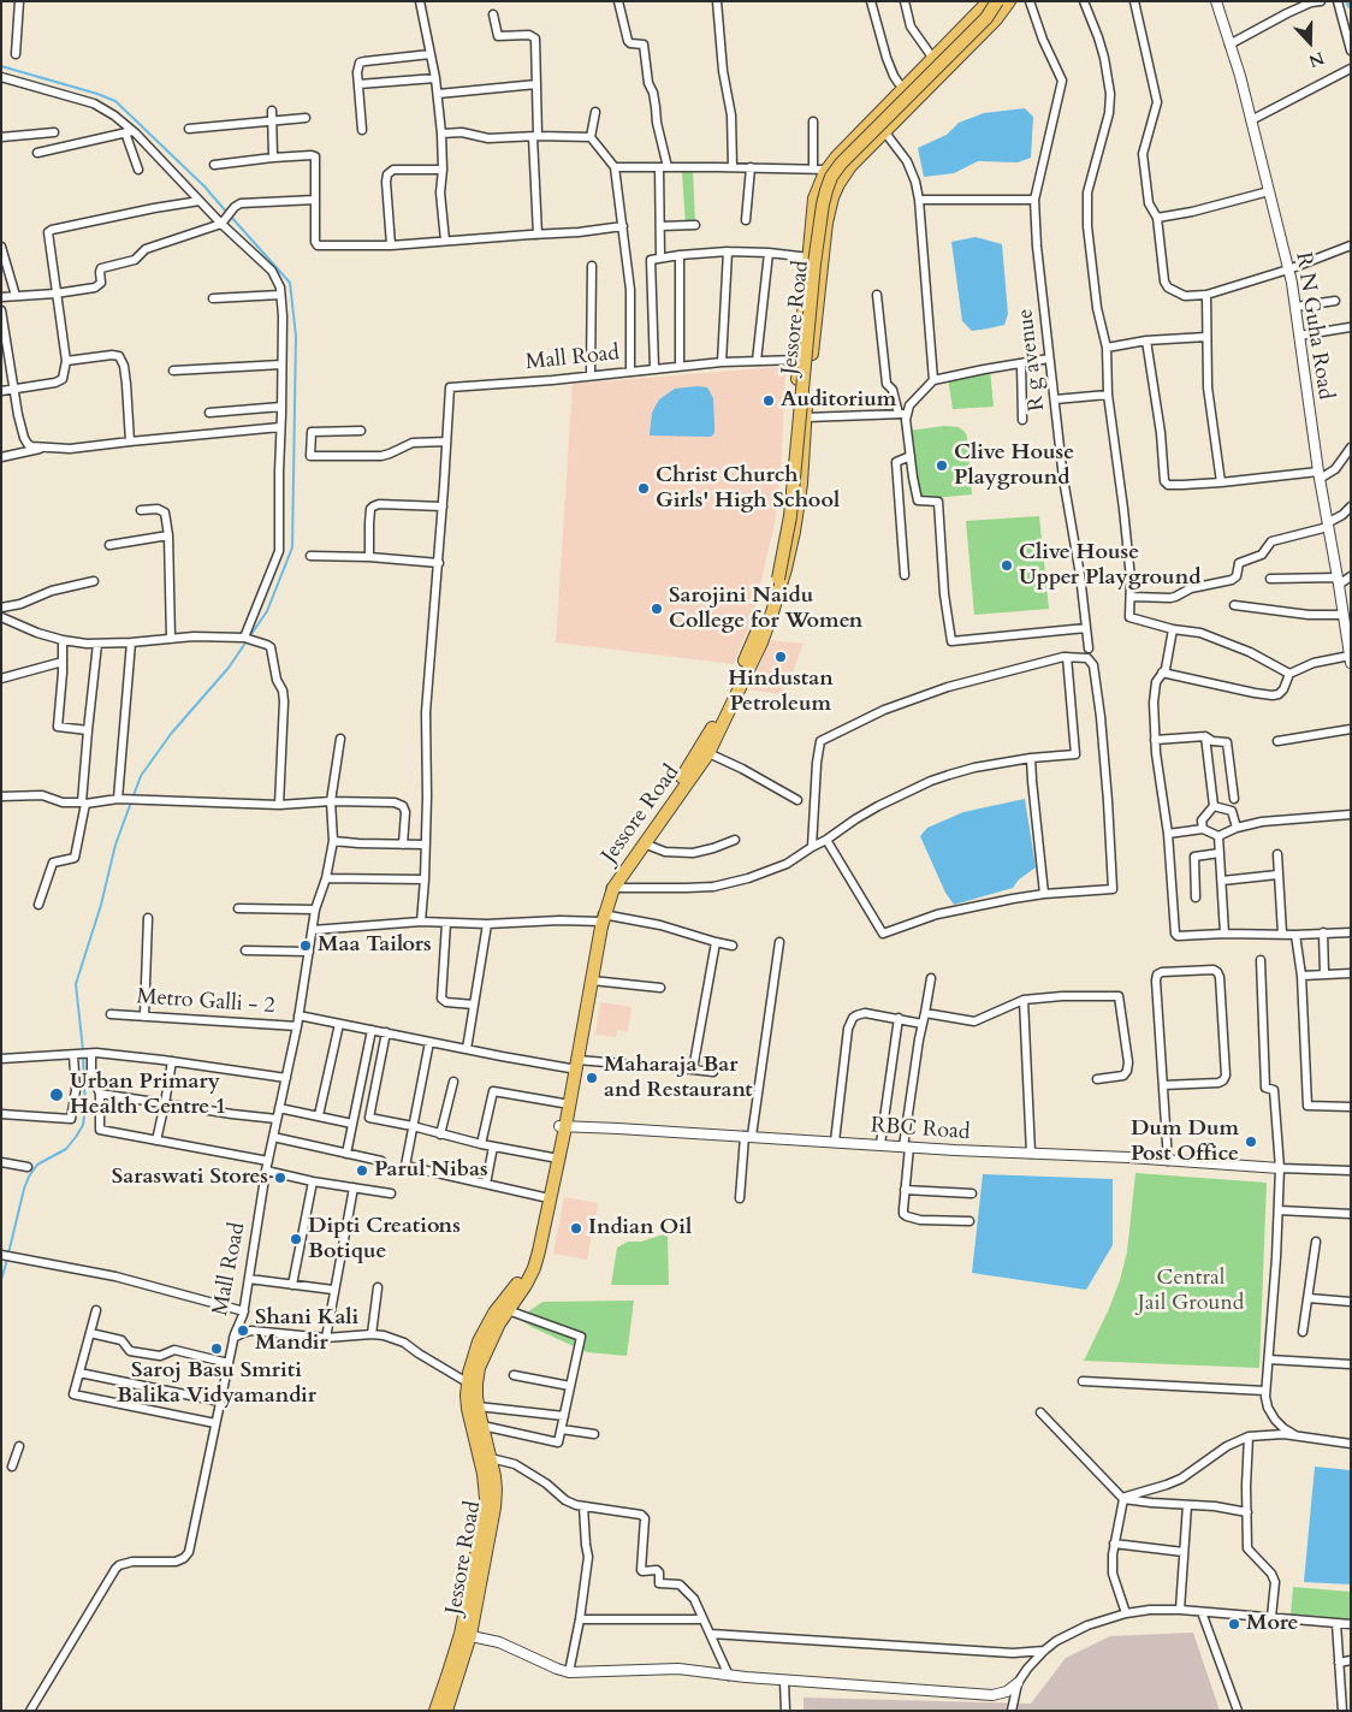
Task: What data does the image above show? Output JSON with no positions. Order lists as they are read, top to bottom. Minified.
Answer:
{"streets":{"main road":["Jessore Road"],"street":["R N Guha Road","Mall Road","R g avenue","Metro Galli - 2","RBC Road"]},"crossings":[["Jessore Road","Mall Road"],["Jessore Road","RBC Road"],["Mall Road","Metro Galli - 2"]],"parks":["Central Jail Ground"],"places":["Auditorium","Clive House Playground","Christ Church Girls' High School","Clive House Upper Playground","Sarojini Naidu College for Women","Hindustan Petroleum","Maa Tailors","Maharaja Bar and Restaurant","Urban Primary Health Centre 1","Dum Dum Post Office","Parul Nibas","Saraswati Stores","Indian Oil","Dipti Creations Botique","Shani Kali Mandir","Saroj Basu Smriti Balika Vidyamandir","More"],"north":"bottom"}
